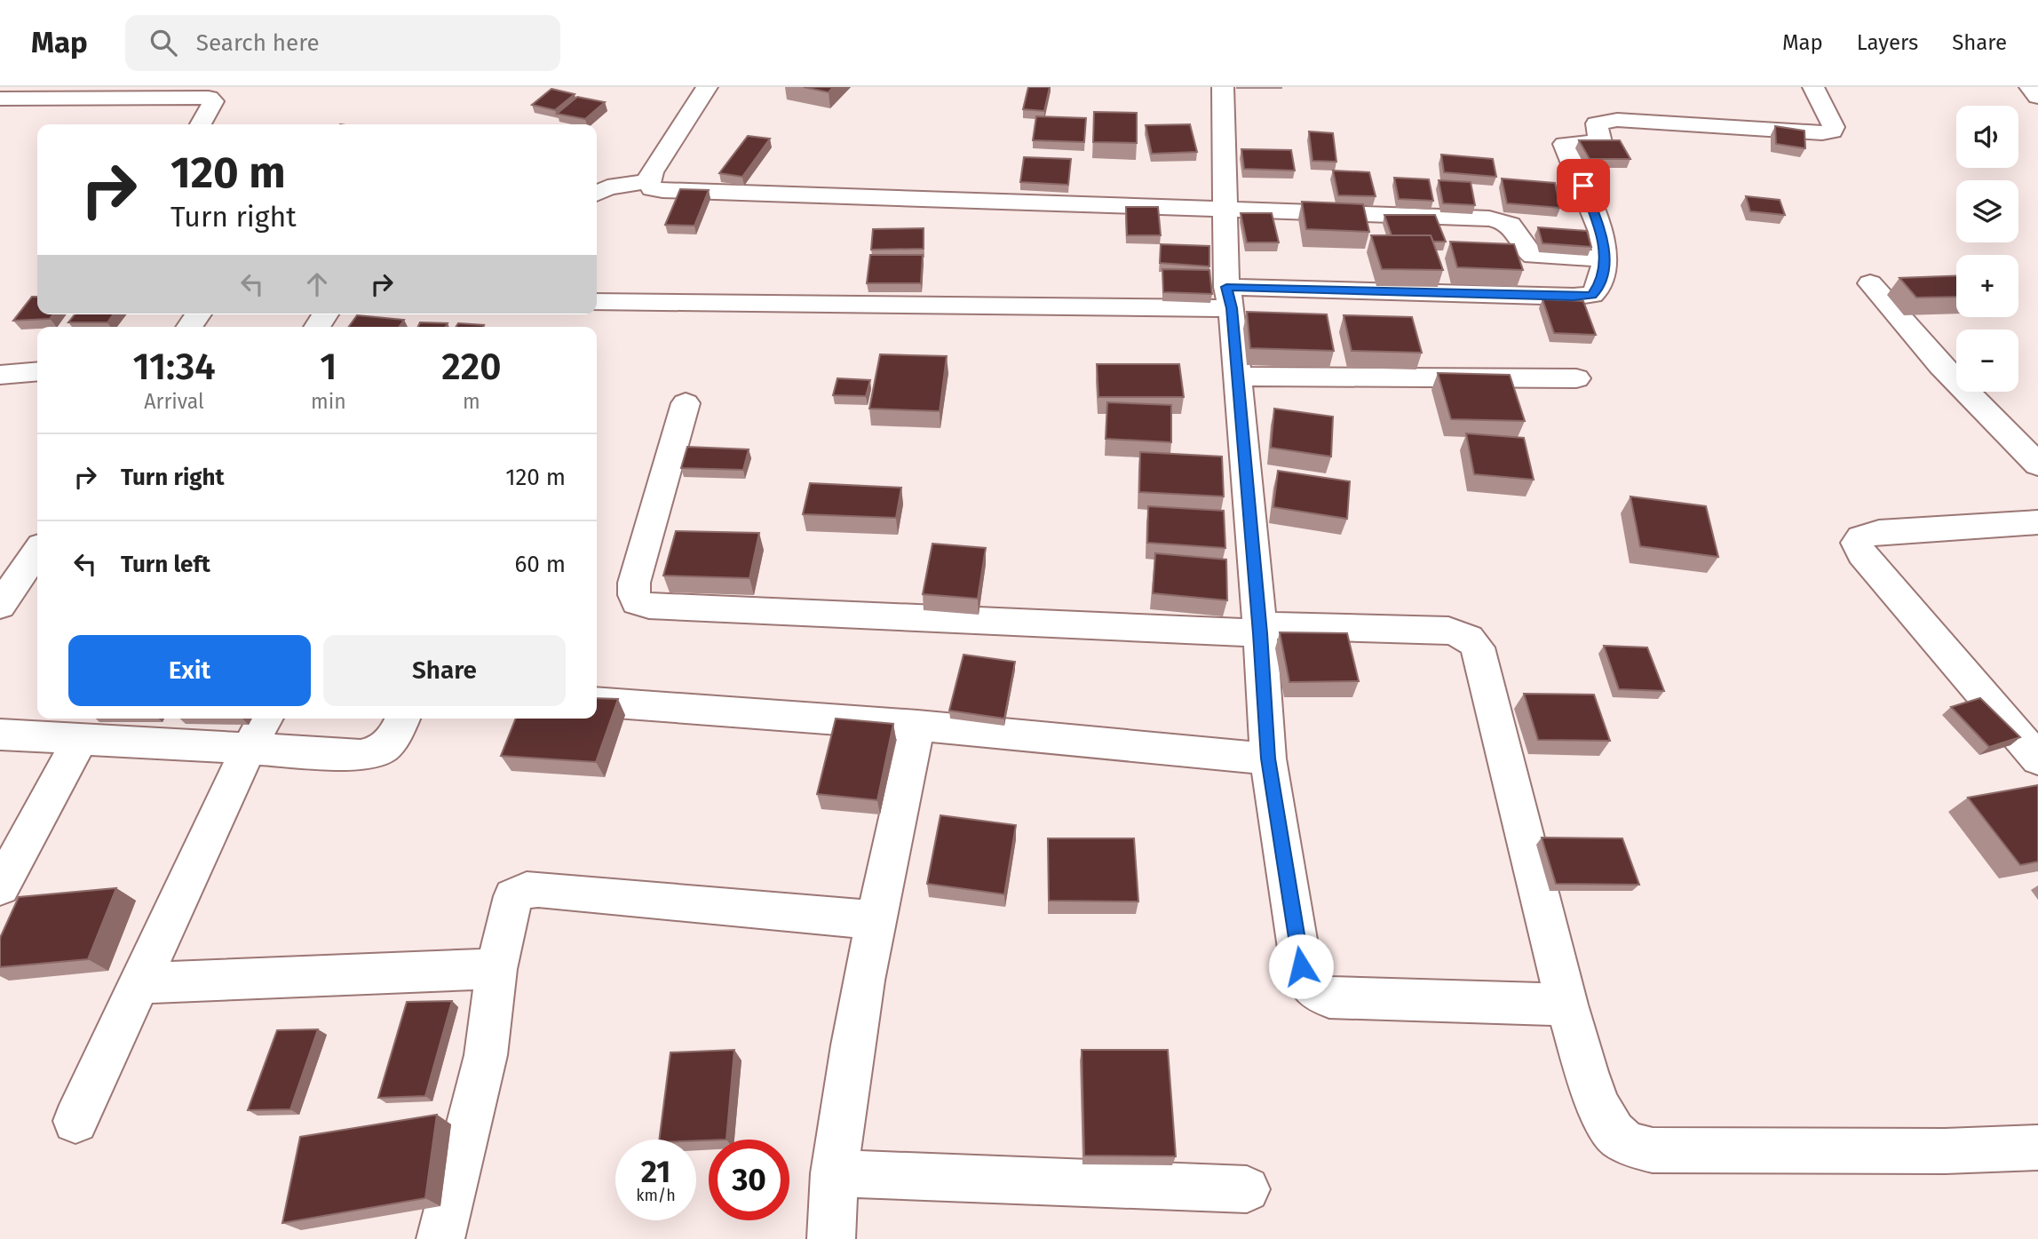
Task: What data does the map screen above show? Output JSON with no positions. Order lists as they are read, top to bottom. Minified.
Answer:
{"page":{"header":"Map","search":"Search here","nav":["Map","Layers","Share"],"map_buttons":["+","−"],"turn":["120 m","Turn right"],"eta":["11:34","Arrival","1","min","220","m"],"list":[{"name":"Turn right","value":"120 m"},{"name":"Turn left","value":"60 m"}],"buttons":["Exit","Share"],"speed":"21 km/h","limit":"30"}}
